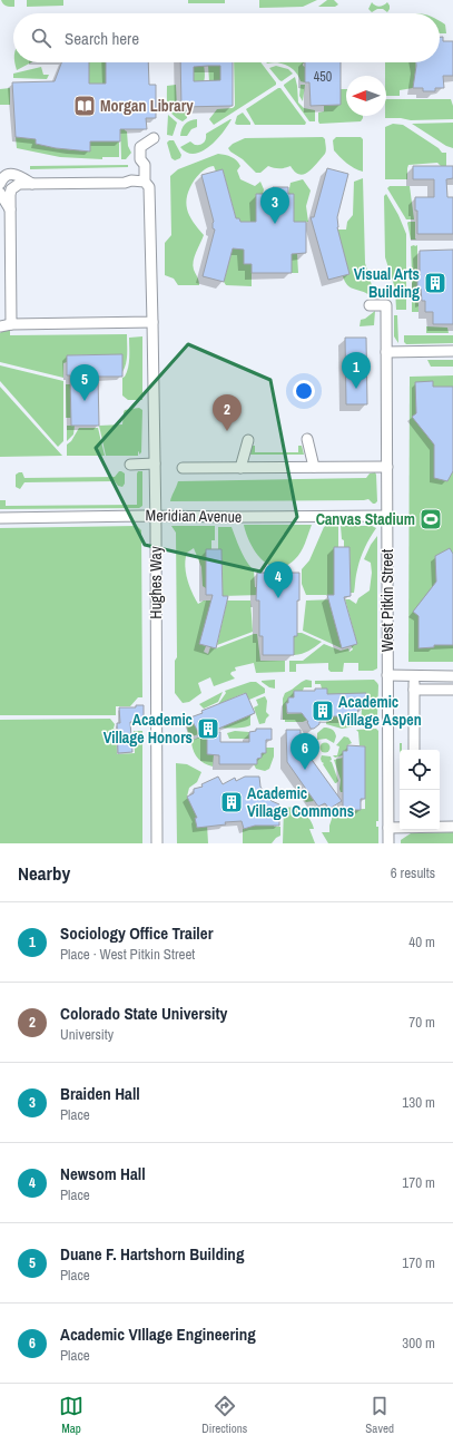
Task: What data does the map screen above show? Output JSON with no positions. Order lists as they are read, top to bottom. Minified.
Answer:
{"streets":{"street":["Meridian Avenue","Hughes Way","West Pitkin Street"]},"crossings":[["Meridian Avenue","Hughes Way"],["Meridian Avenue","West Pitkin Street"]],"places":{"library":["Morgan Library"],"building":["Visual Arts Building","Academic Village Aspen","Academic Village Honors","Academic Village Commons"],"sports":["Canvas Stadium"]},"house_numbers":["450"],"north":"left","page":{"search":"Search here","pins":["3","1","5","2","4","6"],"heading":["Nearby","6 results"],"list":[{"mark":"1","name":"Sociology Office Trailer","note":"Place · West Pitkin Street","value":"40 m"},{"mark":"2","name":"Colorado State University","note":"University","value":"70 m"},{"mark":"3","name":"Braiden Hall","note":"Place","value":"130 m"},{"mark":"4","name":"Newsom Hall","note":"Place","value":"170 m"},{"mark":"5","name":"Duane F. Hartshorn Building","note":"Place","value":"170 m"},{"mark":"6","name":"Academic VIllage Engineering","note":"Place","value":"300 m"}],"nav":["Map","Directions","Saved"]}}
